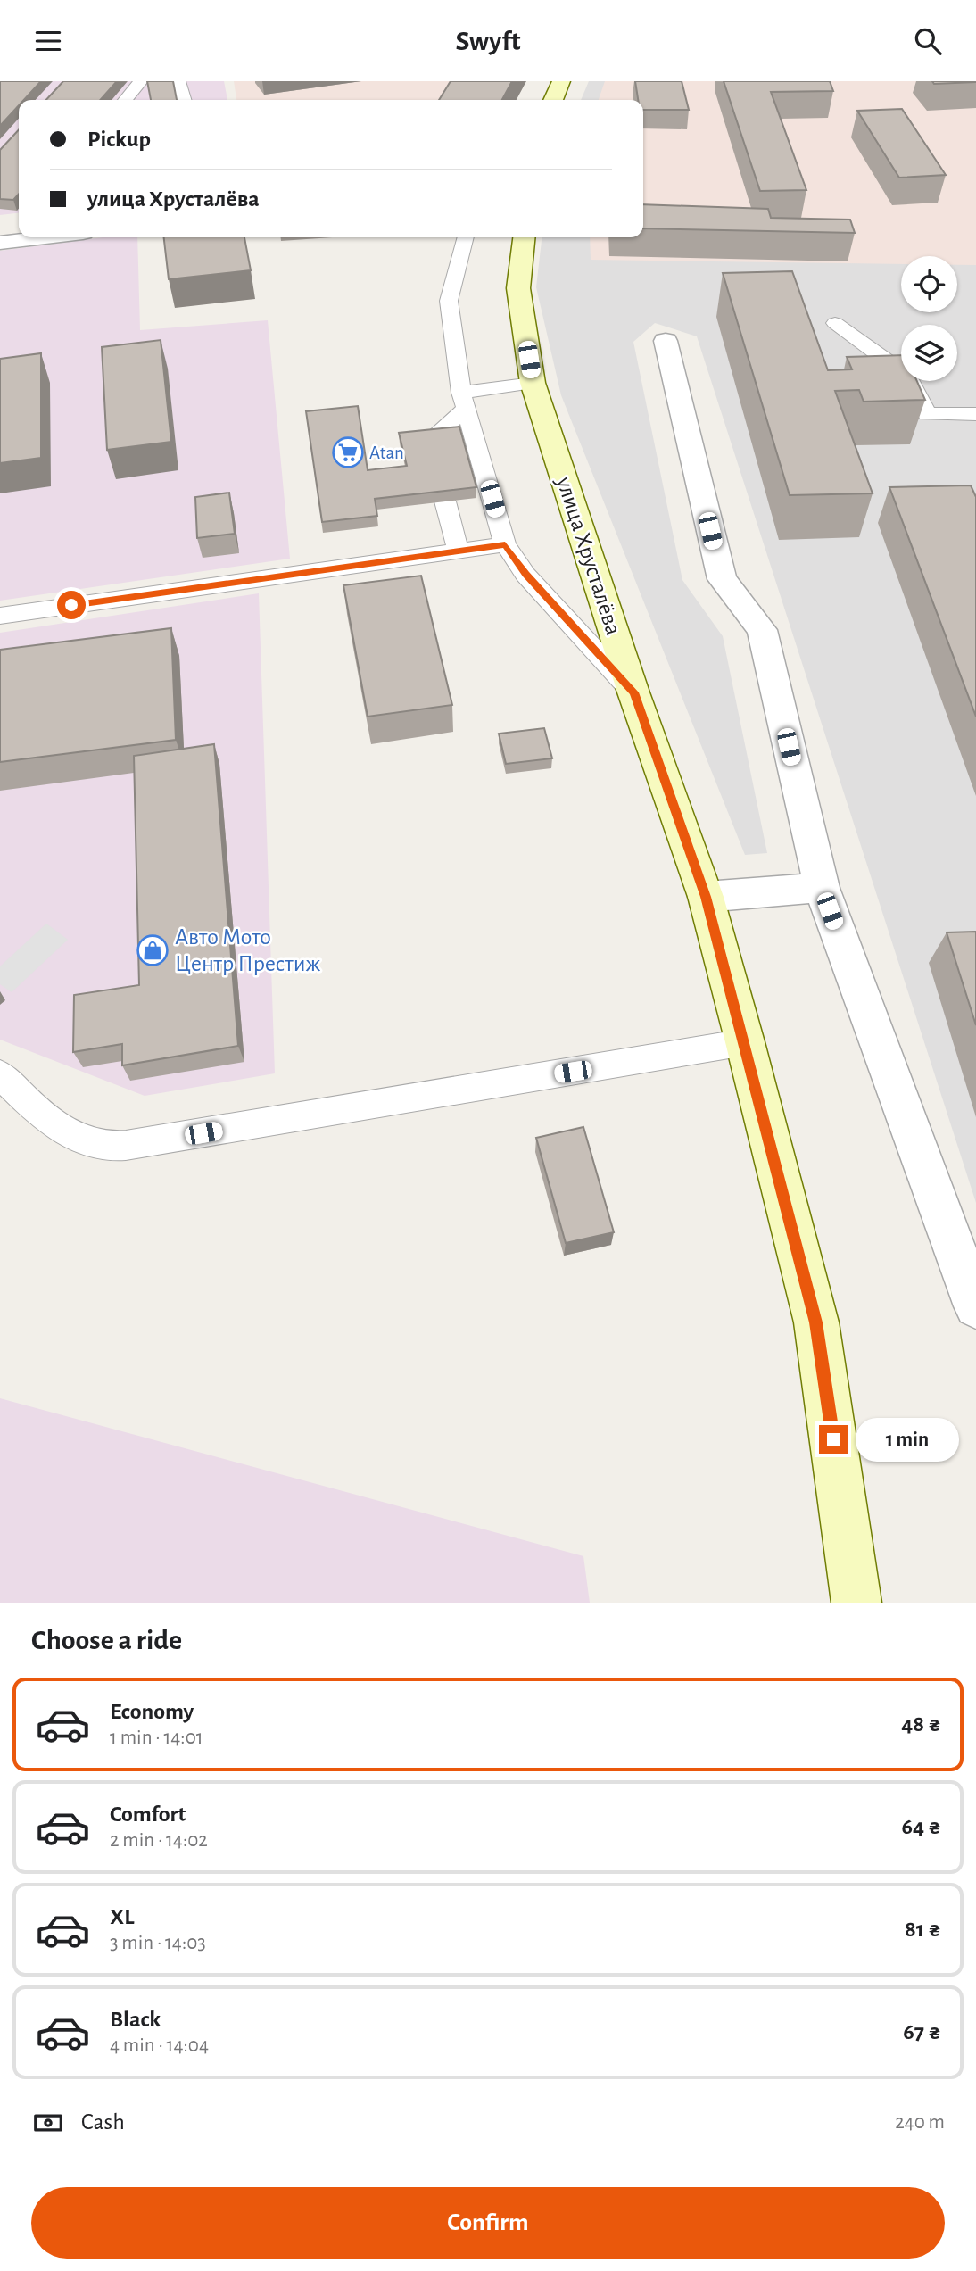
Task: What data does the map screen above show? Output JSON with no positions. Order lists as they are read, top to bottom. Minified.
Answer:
{"streets":{"main road":["улица Хрусталёва"]},"places":{"supermarket":["Atan"],"shop":["Авто Мото Центр Престиж"]},"page":{"header":"Swyft","banner":["Pickup","улица Хрусталёва"],"bubble":"1 min","heading":"Choose a ride","list":[{"name":"Economy","note":"1 min · 14:01","value":"48 ₴"},{"name":"Comfort","note":"2 min · 14:02","value":"64 ₴"},{"name":"XL","note":"3 min · 14:03","value":"81 ₴"},{"name":"Black","note":"4 min · 14:04","value":"67 ₴"}],"pay":["Cash","240 m"],"buttons":"Confirm"}}
